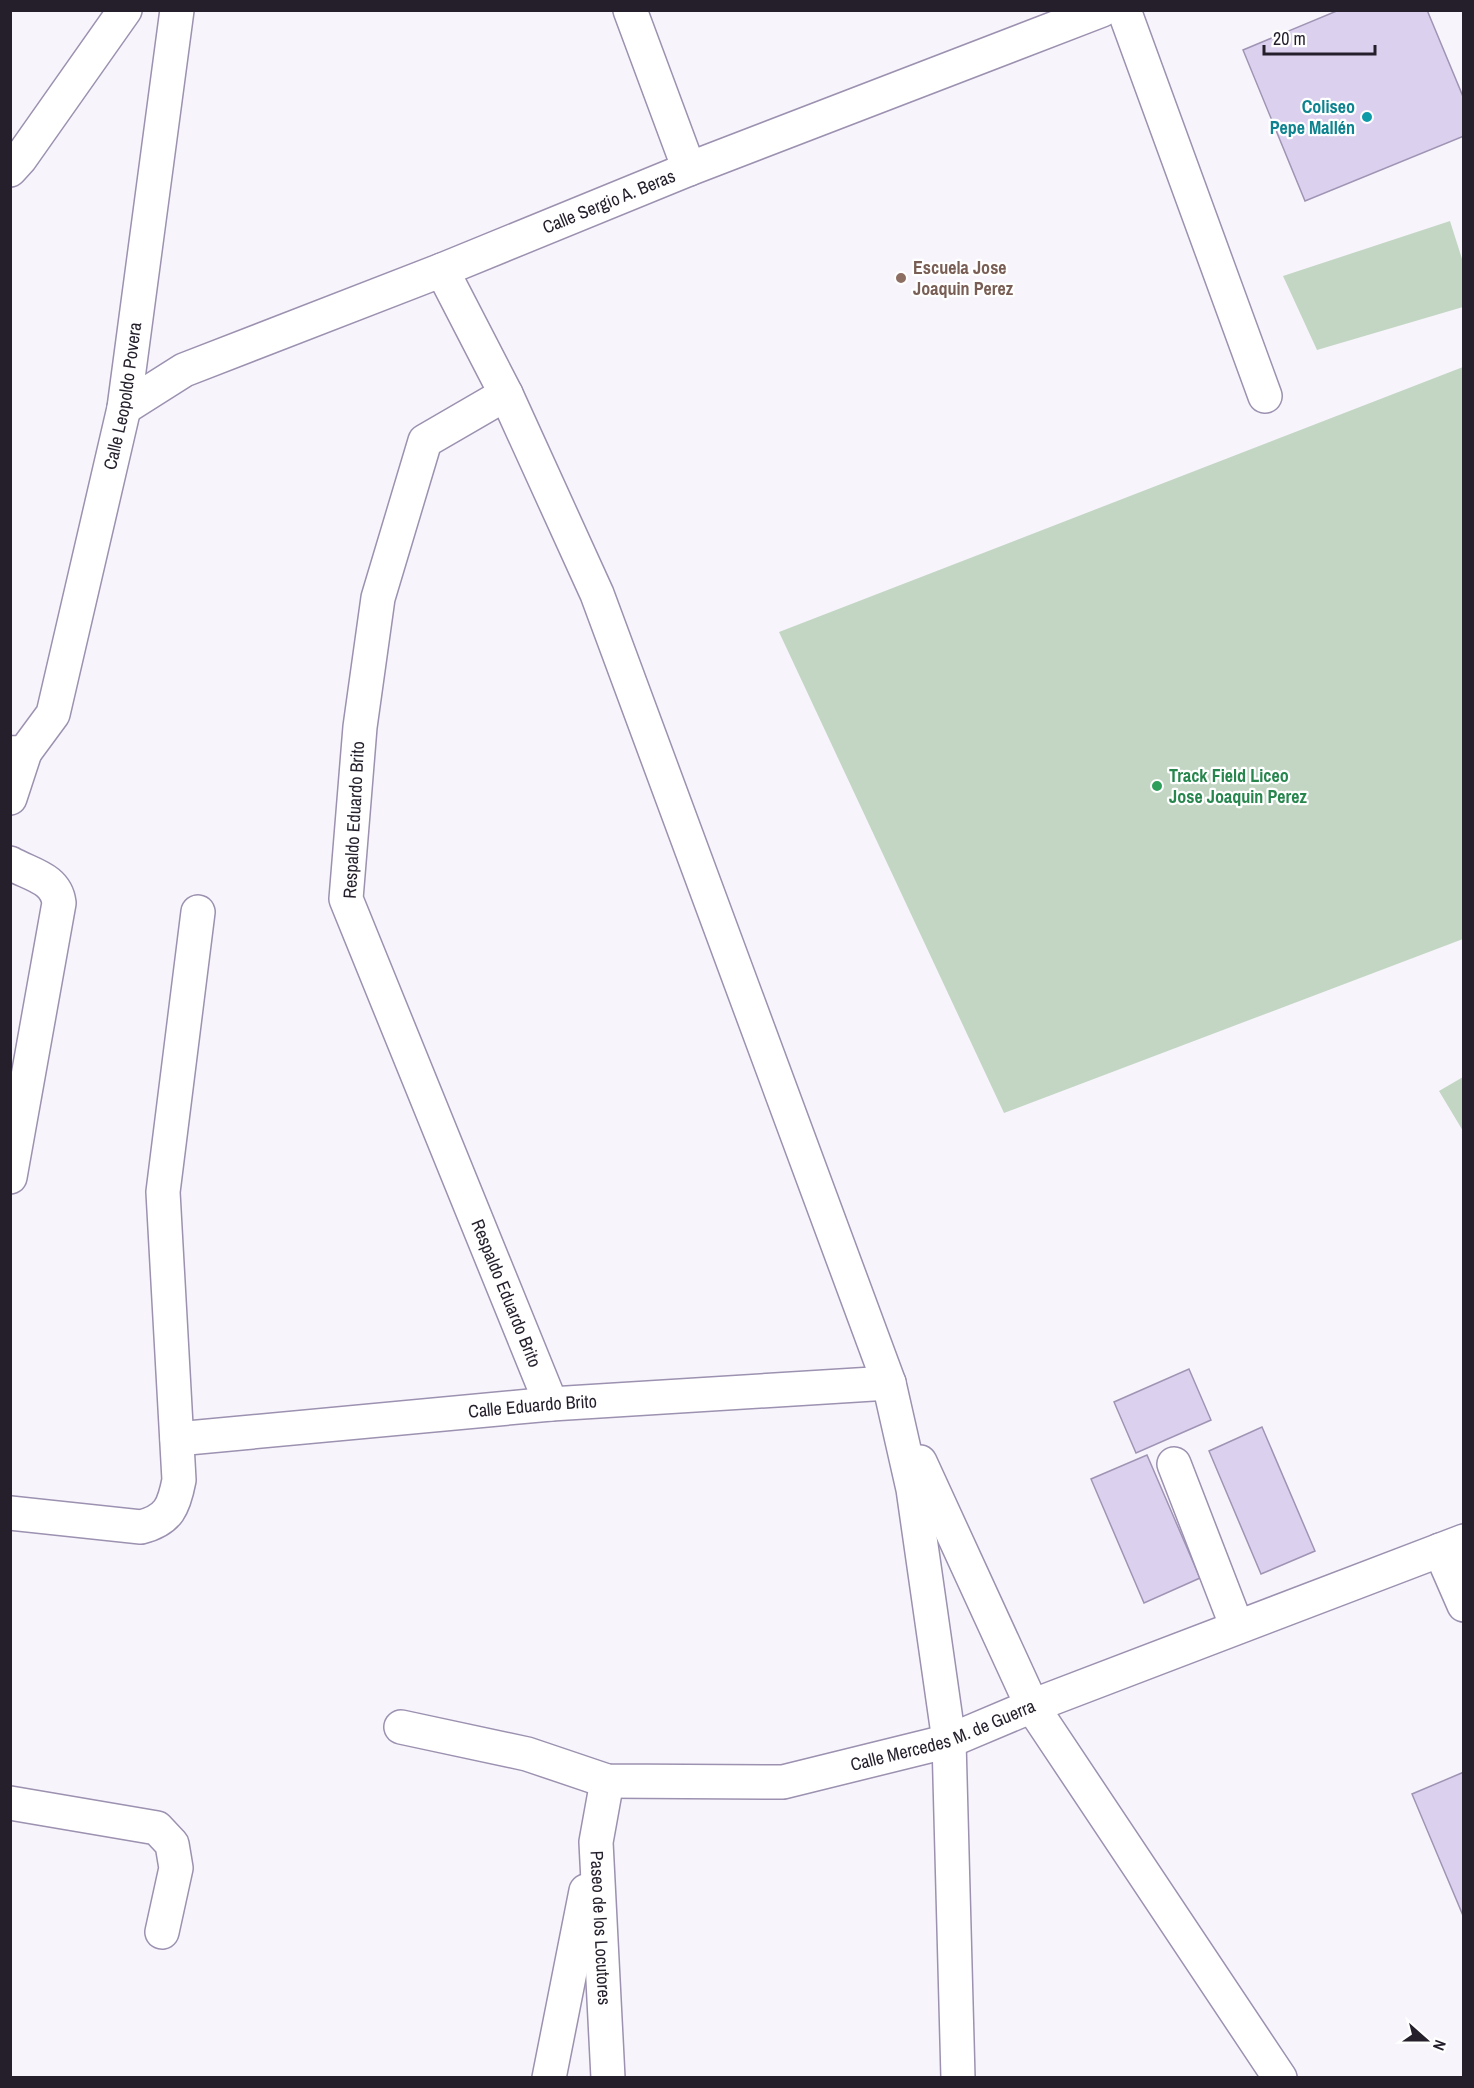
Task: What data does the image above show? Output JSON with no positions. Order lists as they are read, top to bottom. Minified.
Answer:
{"streets":{"street":["Calle Sergio A. Beras","Calle Leopoldo Povera","Respaldo Eduardo Brito","Calle Eduardo Brito","Calle Mercedes M. de Guerra","Paseo de los Locutores"]},"crossings":[["Calle Sergio A. Beras","Calle Leopoldo Povera"],["Respaldo Eduardo Brito","Calle Eduardo Brito"],["Calle Mercedes M. de Guerra","Paseo de los Locutores"]],"places":["Coliseo Pepe Mallén","Escuela Jose Joaquin Perez","Track Field Liceo Jose Joaquin Perez"],"scale_bar":"20 m","north":"right"}
